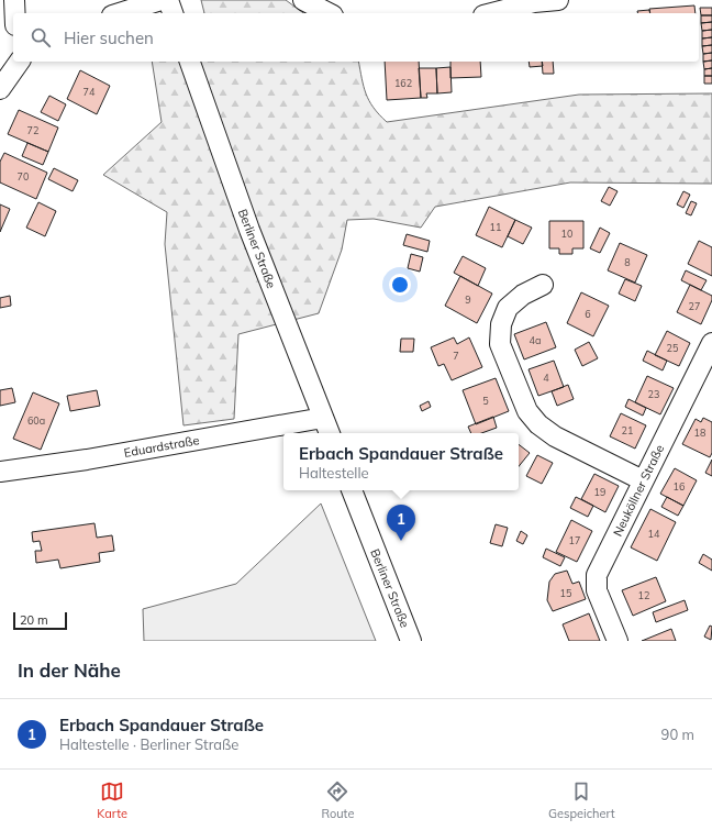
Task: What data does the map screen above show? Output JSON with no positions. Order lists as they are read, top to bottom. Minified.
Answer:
{"streets":{"street":["Berliner Straße","Eduardstraße","Neuköllner Straße"]},"crossings":[["Berliner Straße","Eduardstraße"]],"house_numbers":["162","74","72","70","11","10","8","9","27","6","4a","25","7","4","23","5","60a","21","18","16","19","14","17","15","12"],"scale_bar":"20 m","page":{"search":"Hier suchen","popup":["Erbach Spandauer Straße","Haltestelle"],"pins":"1","scale":"20 m","heading":"In der Nähe","list":[{"mark":"1","name":"Erbach Spandauer Straße","note":"Haltestelle · Berliner Straße","value":"90 m"}],"nav":["Karte","Route","Gespeichert"]}}
